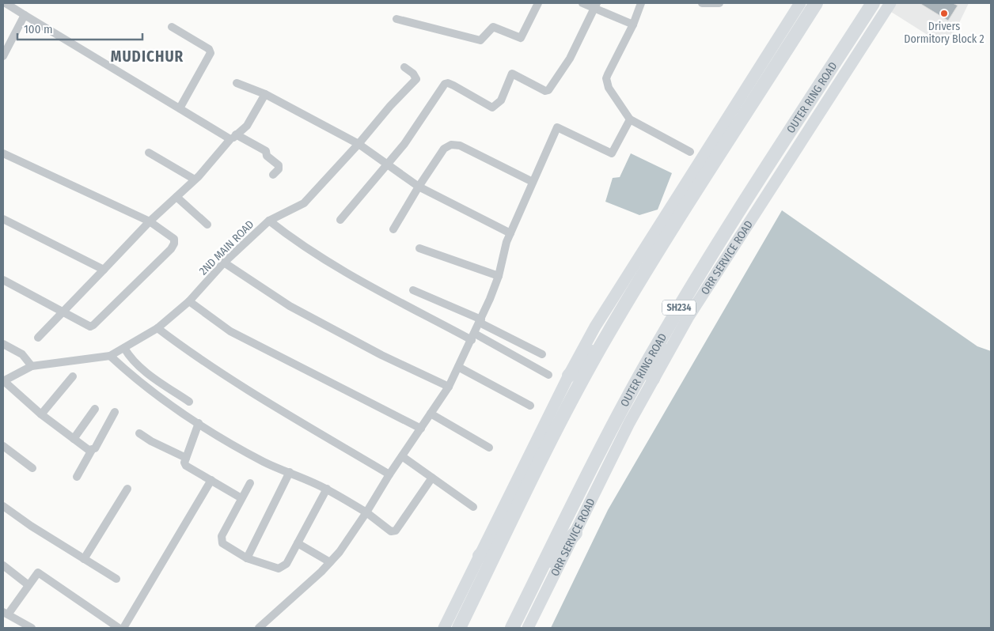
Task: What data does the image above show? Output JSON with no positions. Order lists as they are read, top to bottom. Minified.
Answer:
{"streets":{"highway":["OUTER RING ROAD","SH234"],"main road":["ORR SERVICE ROAD"],"street":["2ND MAIN ROAD"]},"districts":["MUDICHUR"],"places":["Drivers Dormitory Block 2"],"scale_bar":"100 m"}
